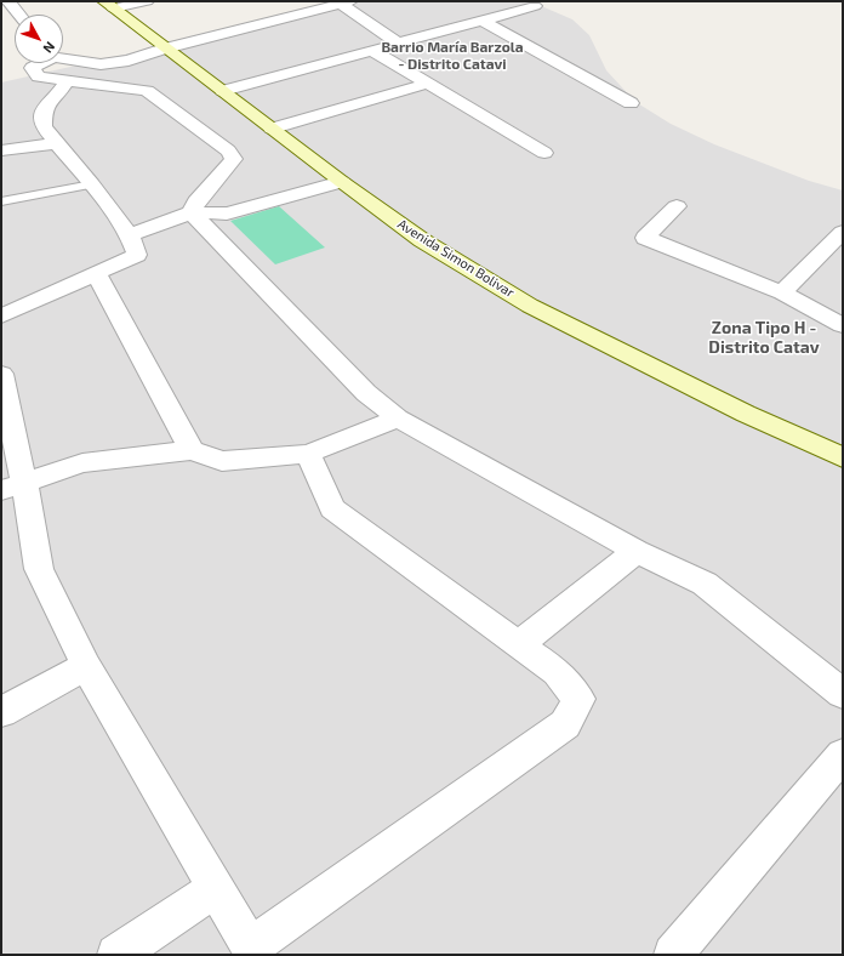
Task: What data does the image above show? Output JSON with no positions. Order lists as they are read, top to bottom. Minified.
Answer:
{"streets":{"main road":["Avenida Simon Bolivar"]},"districts":["Barrio María Barzola - Distrito Catavi","Zona Tipo H - Distrito Catav"],"north":"bottom right"}
